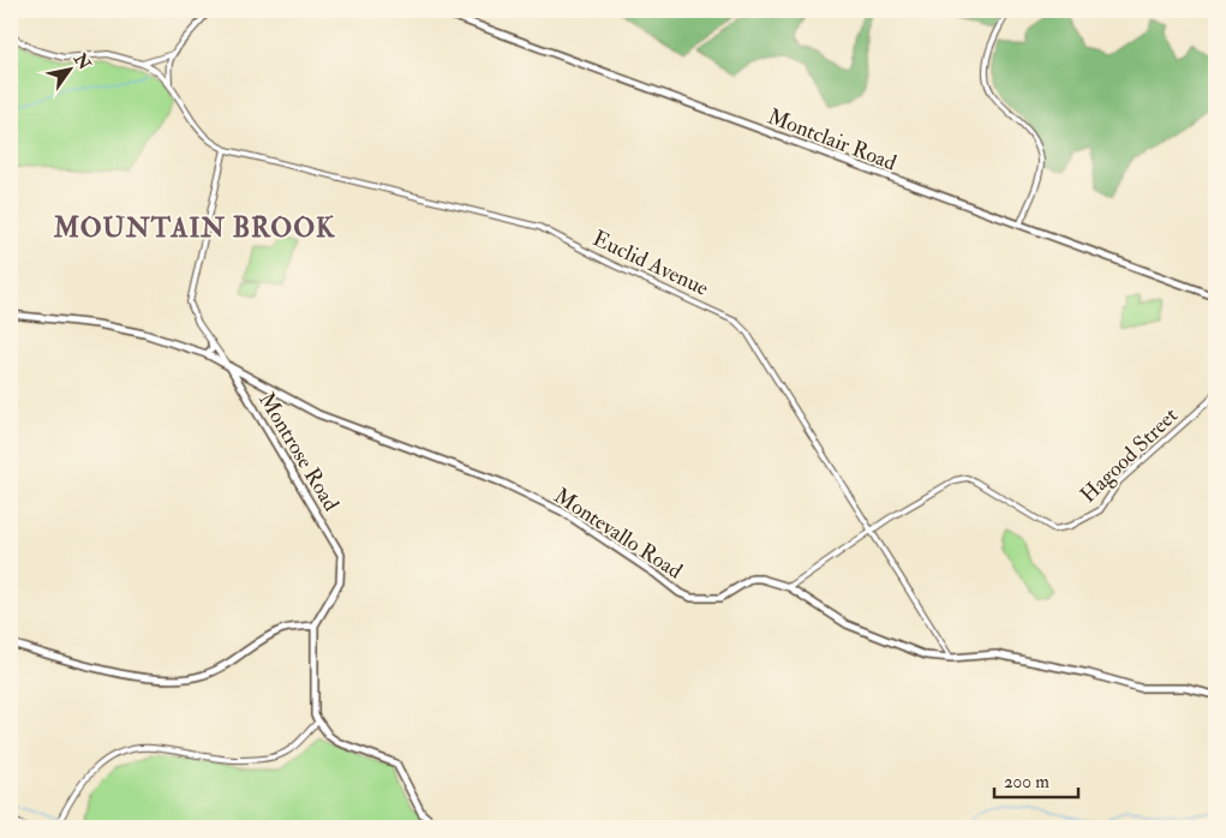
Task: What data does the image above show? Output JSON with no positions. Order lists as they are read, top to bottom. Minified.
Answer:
{"streets":{"main road":["Montclair Road","Montrose Road","Montevallo Road"],"street":["Euclid Avenue","Hagood Street"]},"crossings":[["Euclid Avenue","Hagood Street"],["Euclid Avenue","Montevallo Road"],["Montrose Road","Montevallo Road"]],"districts":["MOUNTAIN BROOK"],"scale_bar":"200 m","north":"top right"}
